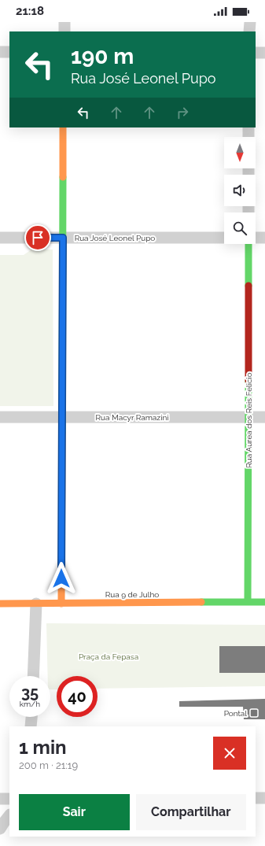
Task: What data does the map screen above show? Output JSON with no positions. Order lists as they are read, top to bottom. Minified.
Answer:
{"streets":{"street":["Rua José Leonel Pupo","Rua Macyr Ramazini","Rua Aurea dos Reis Felicio","Rua 9 de Julho"]},"crossings":[["Rua Macyr Ramazini","Rua Aurea dos Reis Felicio"],["Rua Aurea dos Reis Felicio","Rua 9 de Julho"]],"parks":["Praça da Fepasa"],"places":{"transit":["Pontal"]},"north":"bottom","page":{"status":"21:18","turn":["190 m","Rua José Leonel Pupo"],"speed":"35 km/h","limit":"40","heading":["1 min","200 m · 21:19"],"buttons":["Sair","Compartilhar"]}}
